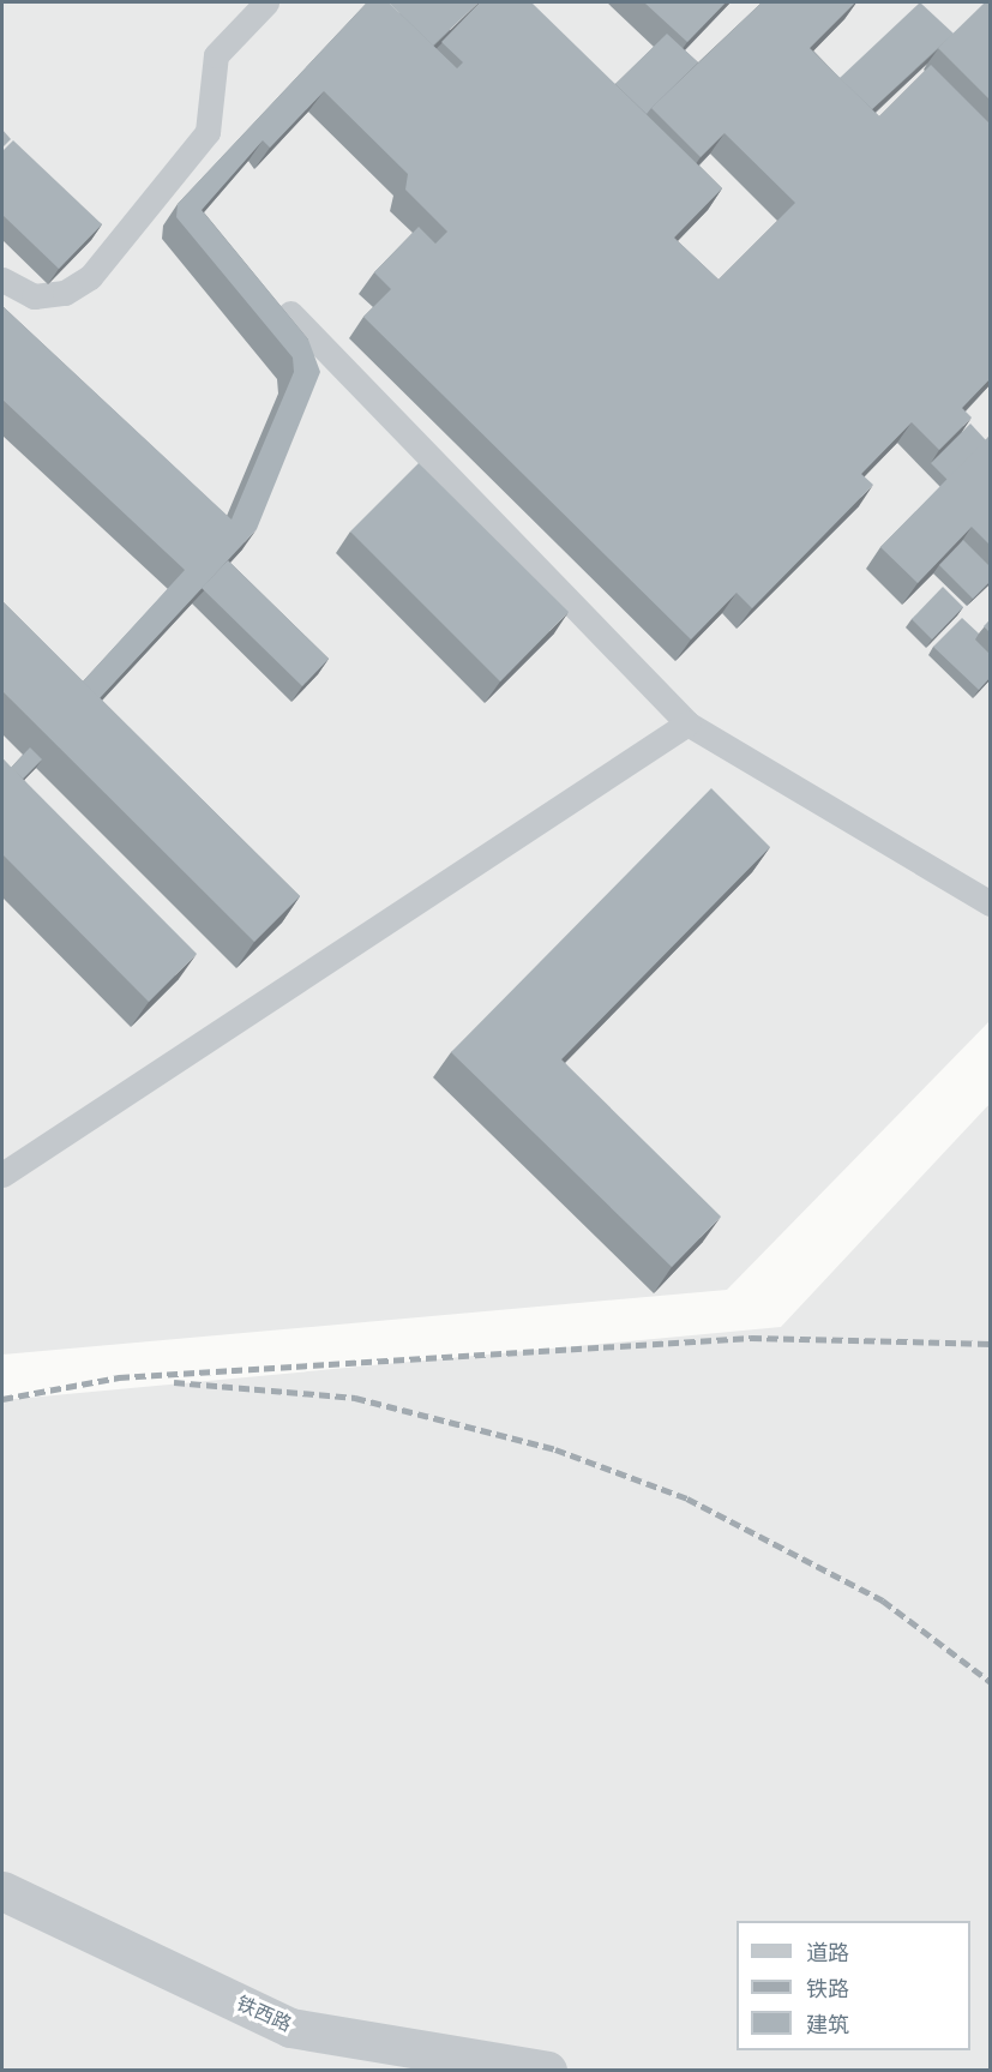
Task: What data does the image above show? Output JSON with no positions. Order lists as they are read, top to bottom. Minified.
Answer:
{"streets":{"street":["铁西路"]},"legend":["道路","铁路","建筑"]}
